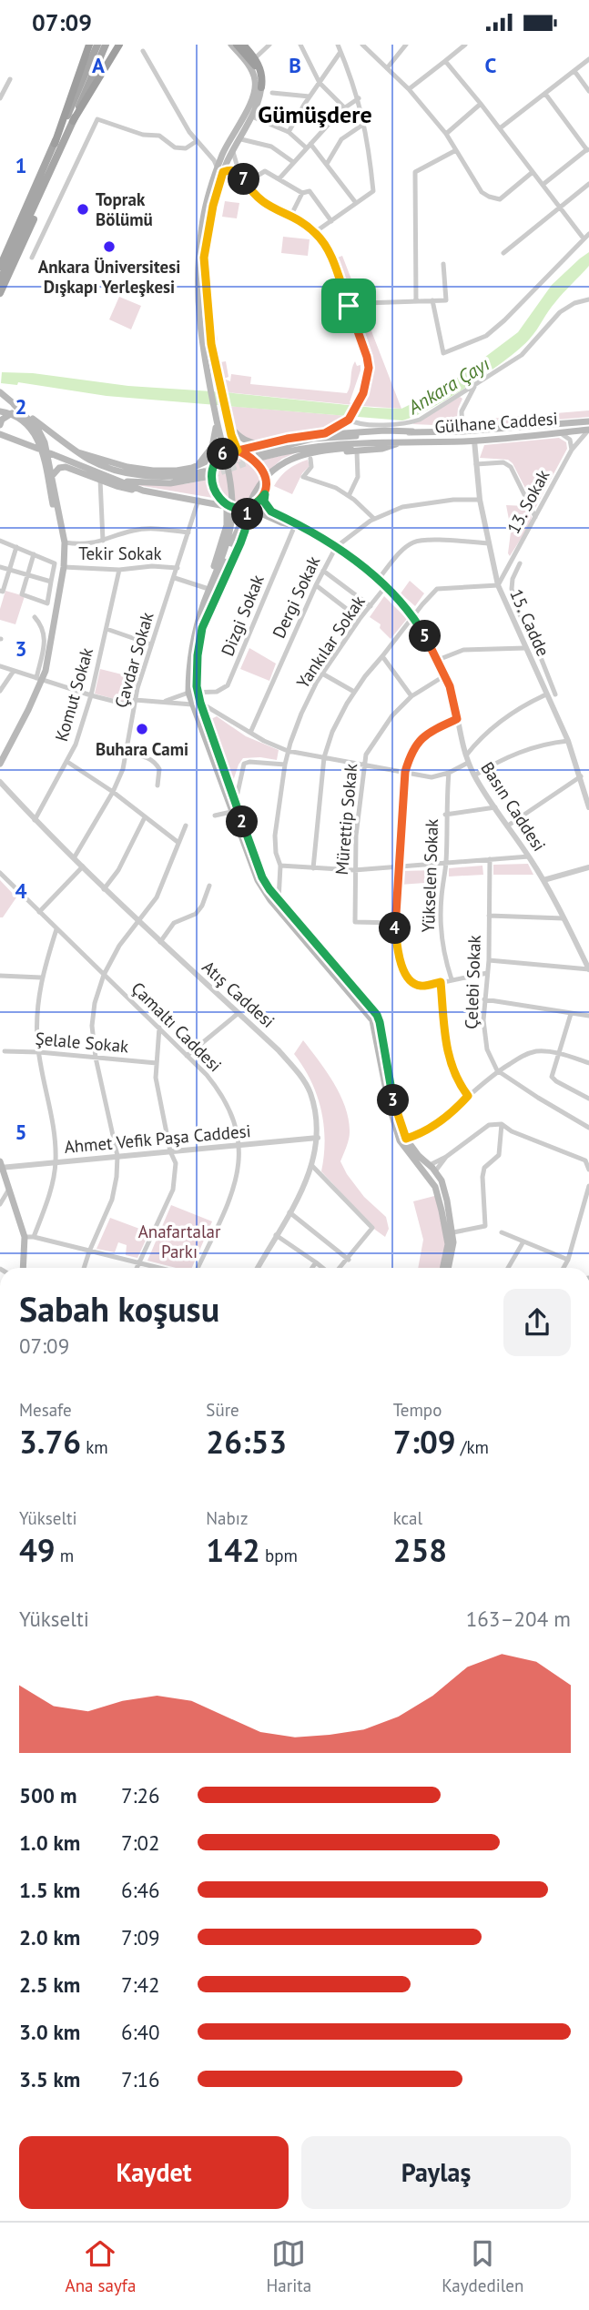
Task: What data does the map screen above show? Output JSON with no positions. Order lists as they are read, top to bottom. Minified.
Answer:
{"streets":{"main road":["Gülhane Caddesi"],"street":["13. Sokak","Tekir Sokak","Dergi Sokak","Dizgi Sokak","15. Cadde","Yankılar Sokak","Çavdar Sokak","Komut Sokak","Basın Caddesi","Mürettip Sokak","Yükselen Sokak","Çelebi Sokak","Atış Caddesi","Çamaltı Caddesi","Şelale Sokak","Ahmet Vefik Paşa Caddesi"]},"crossings":[["Gülhane Caddesi","13. Sokak"],["Gülhane Caddesi","15. Cadde"],["13. Sokak","15. Cadde"],["Tekir Sokak","Çavdar Sokak"],["Tekir Sokak","Komut Sokak"],["Dergi Sokak","15. Cadde"],["Dergi Sokak","Basın Caddesi"],["Dizgi Sokak","Basın Caddesi"],["15. Cadde","Yankılar Sokak"],["Yankılar Sokak","Basın Caddesi"],["Çavdar Sokak","Atış Caddesi"],["Komut Sokak","Atış Caddesi"],["Basın Caddesi","Mürettip Sokak"],["Atış Caddesi","Ahmet Vefik Paşa Caddesi"],["Çamaltı Caddesi","Ahmet Vefik Paşa Caddesi"]],"districts":["Gümüşdere"],"water":["Ankara Çayı"],"parks":["Anafartalar Parkı"],"places":["Toprak Bölümü","Ankara Üniversitesi Dışkapı Yerleşkesi","Buhara Cami"],"page":{"status":"07:09","pins":["7","6","1","5","2","4","3"],"heading":["Sabah koşusu","07:09"],"stats":[["Mesafe","3.76 km"],["Süre","26:53"],["Tempo","7:09 /km"],["Yükselti","49 m"],["Nabız","142 bpm"],["kcal","258"]],"chart":["Yükselti","163–204 m"],"list":[{"name":"500 m","note":"7:26"},{"name":"1.0 km","note":"7:02"},{"name":"1.5 km","note":"6:46"},{"name":"2.0 km","note":"7:09"},{"name":"2.5 km","note":"7:42"},{"name":"3.0 km","note":"6:40"},{"name":"3.5 km","note":"7:16"}],"buttons":["Kaydet","Paylaş"],"tabs":["Ana sayfa","Harita","Kaydedilen"]},"grid":{"columns":["A","B","C"],"rows":["1","2","3","4","5"]}}
